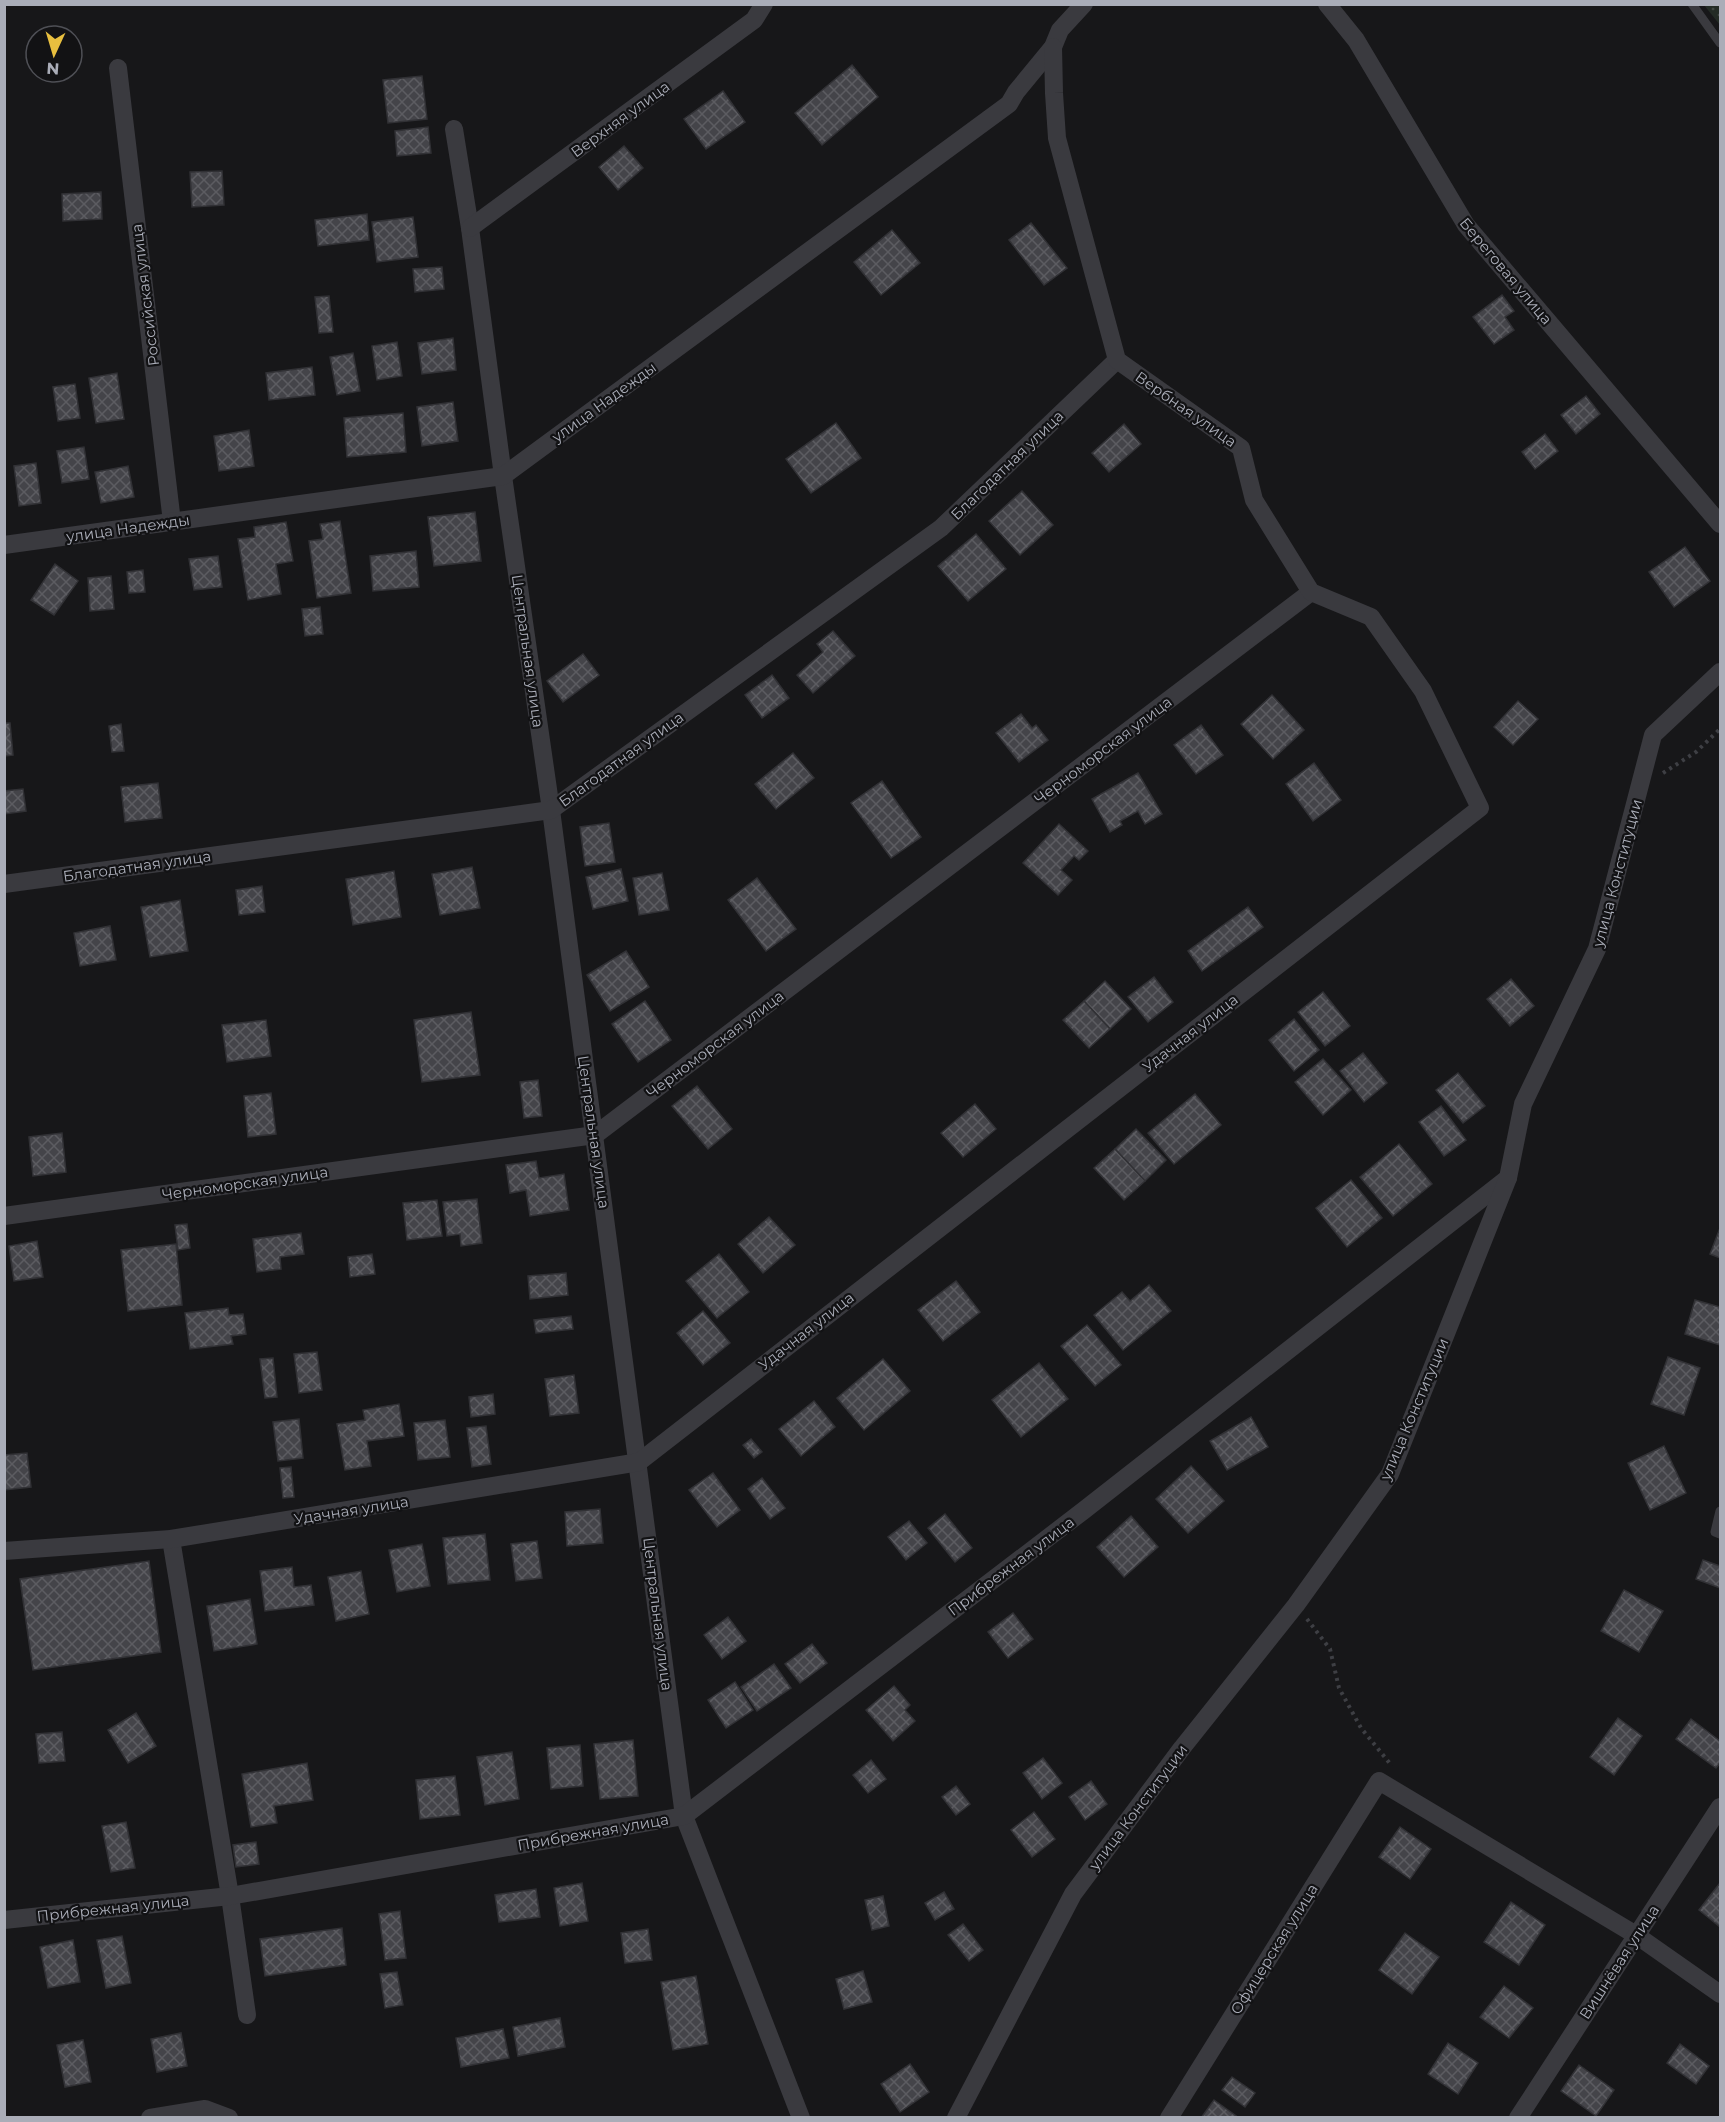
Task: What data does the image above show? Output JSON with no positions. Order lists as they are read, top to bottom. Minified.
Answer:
{"streets":{"street":["Верхняя улица","Береговая улица","Российская улица","улица Надежды","Вербная улица","Благодатная улица","Центральная улица","Черноморская улица","улица Конституции","Удачная улица","Прибрежная улица","Офицерская улица","Вишнёвая улица"]},"crossings":[["Верхняя улица","Центральная улица"],["Российская улица","улица Надежды"],["улица Надежды","Центральная улица"],["Вербная улица","Благодатная улица"],["Вербная улица","Черноморская улица"],["Вербная улица","Удачная улица"],["Благодатная улица","Центральная улица"],["Центральная улица","Черноморская улица"],["Центральная улица","Удачная улица"],["Центральная улица","Прибрежная улица"],["Черноморская улица","Удачная улица"],["улица Конституции","Прибрежная улица"]],"north":"bottom"}
